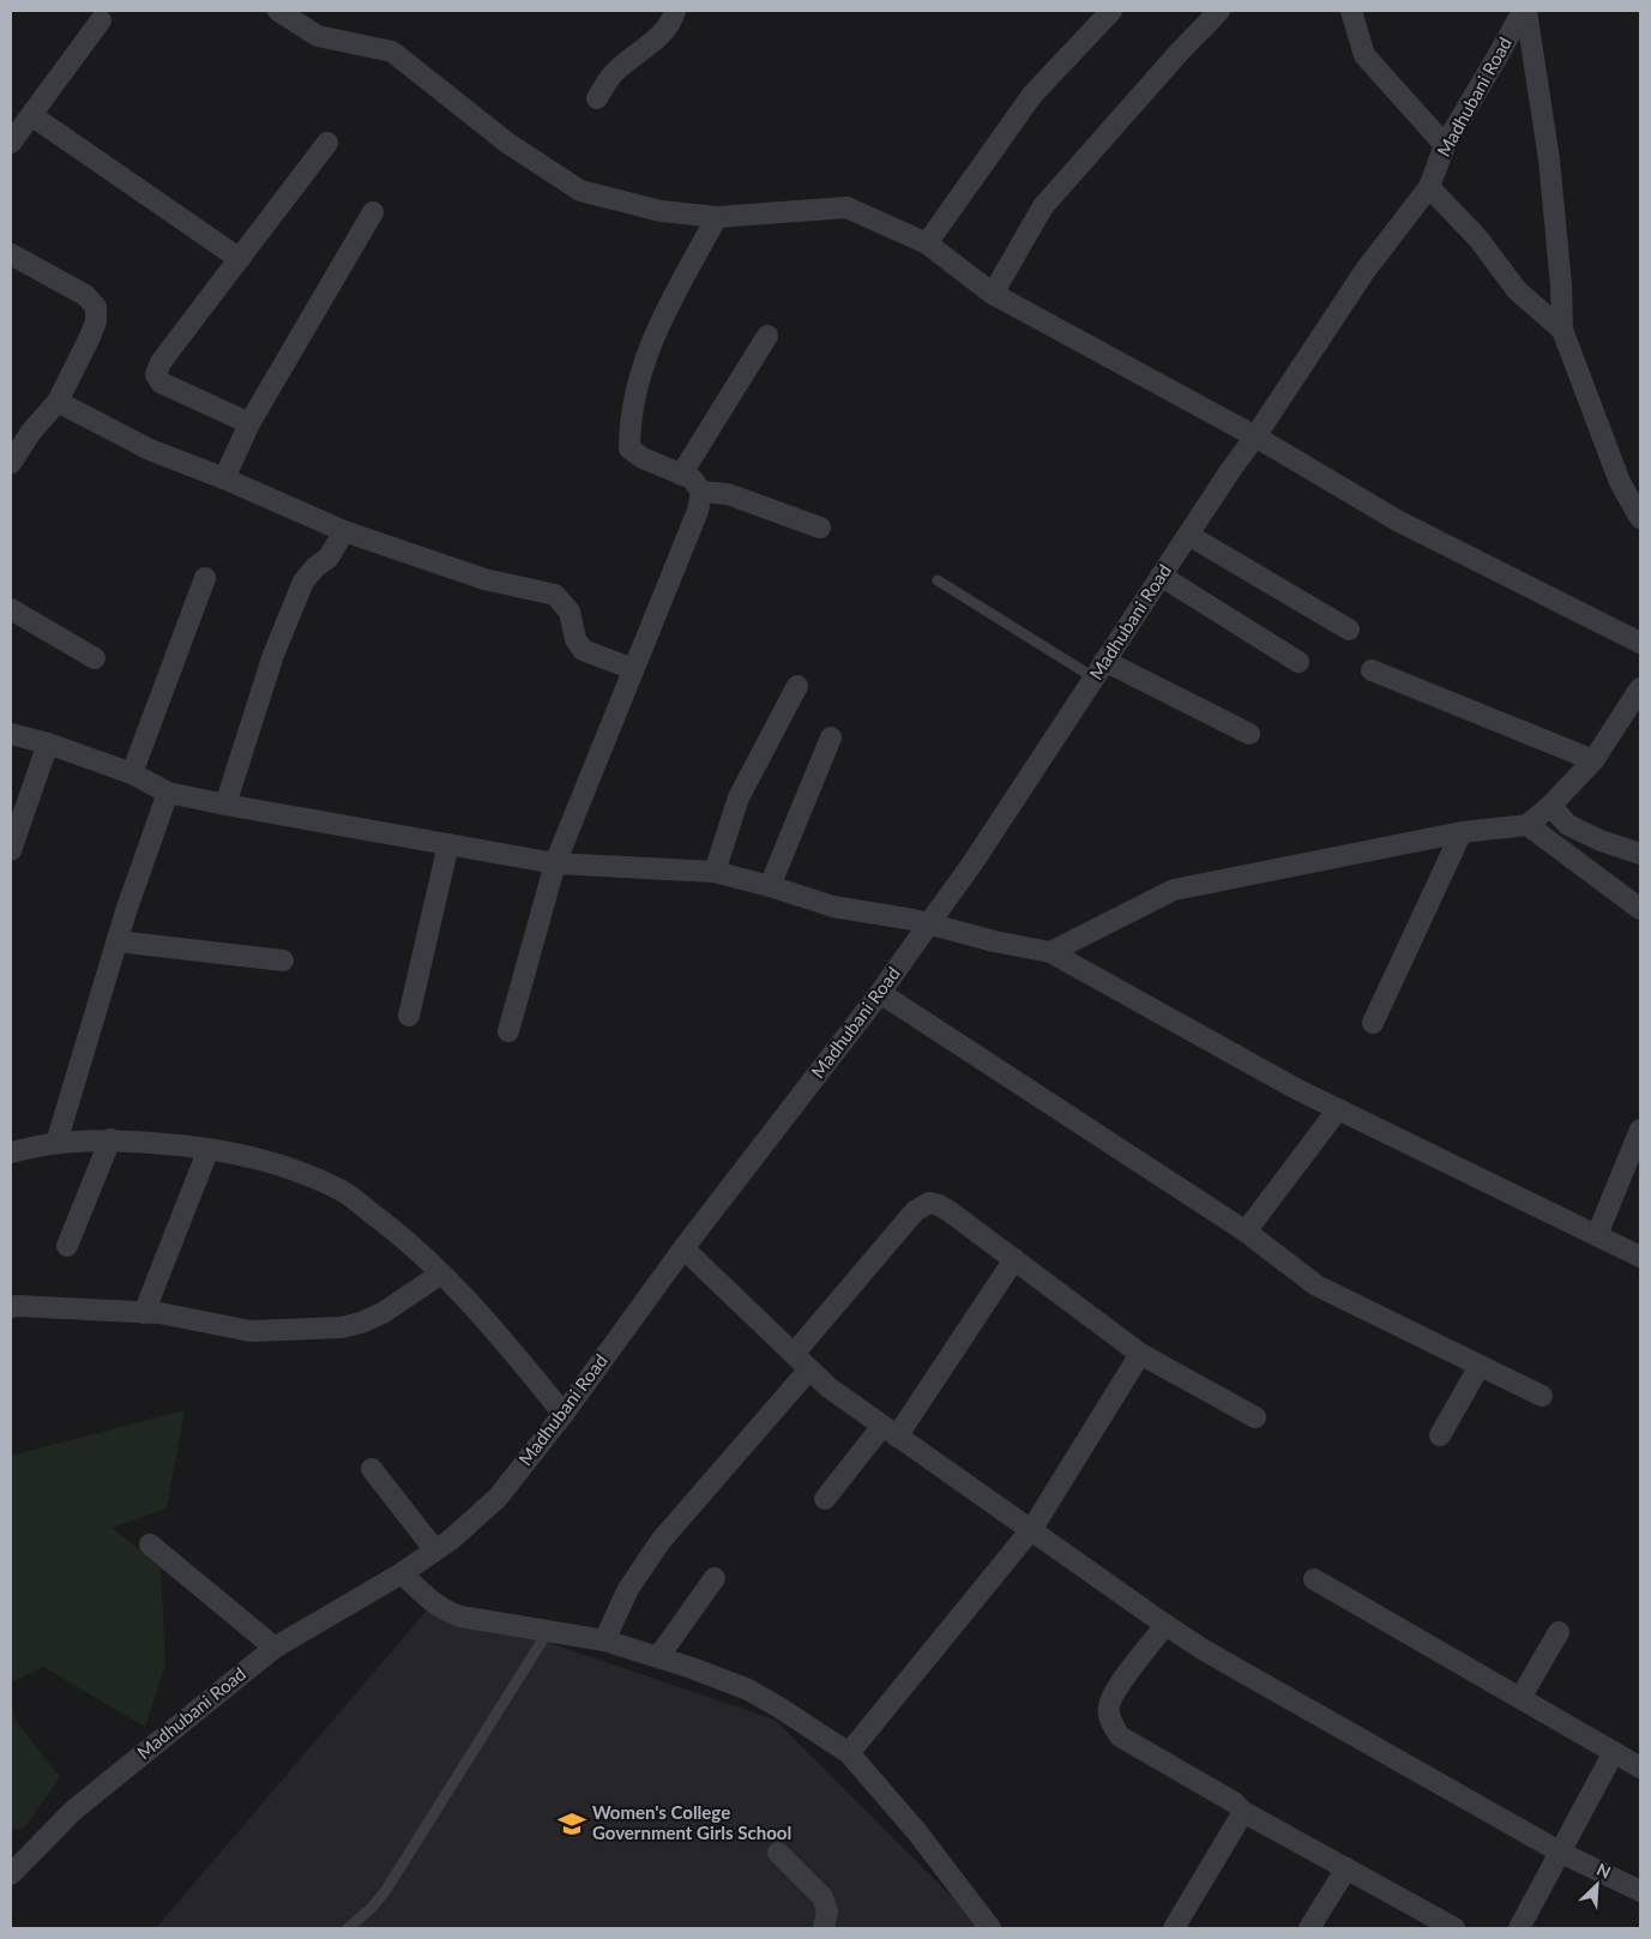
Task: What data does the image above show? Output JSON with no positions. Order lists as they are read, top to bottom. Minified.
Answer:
{"streets":{"street":["Madhubani Road"]},"places":{"school or university":["Women's College Government Girls School"]},"north":"top right"}
